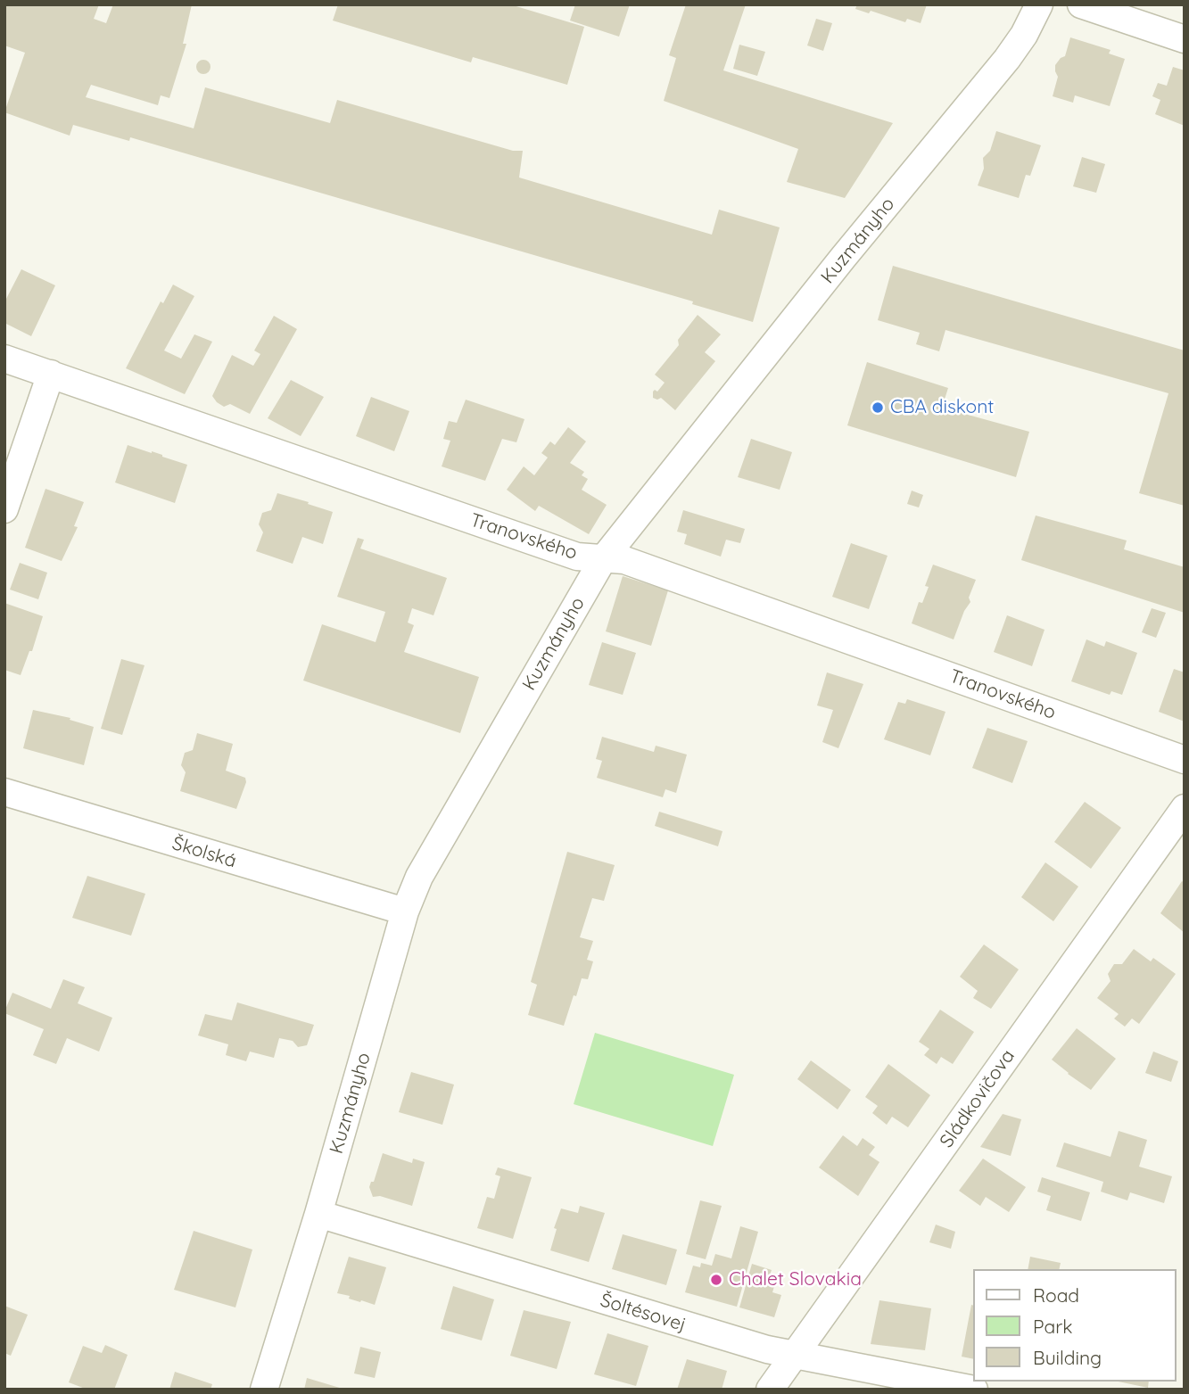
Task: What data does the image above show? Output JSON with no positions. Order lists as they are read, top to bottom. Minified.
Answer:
{"streets":{"street":["Kuzmányho","Tranovského","Školská","Sládkovičova","Šoltésovej"]},"crossings":[["Kuzmányho","Tranovského"],["Kuzmányho","Školská"],["Kuzmányho","Šoltésovej"],["Sládkovičova","Šoltésovej"]],"places":["CBA diskont","Chalet Slovakia"],"legend":["Road","Park","Building"]}
